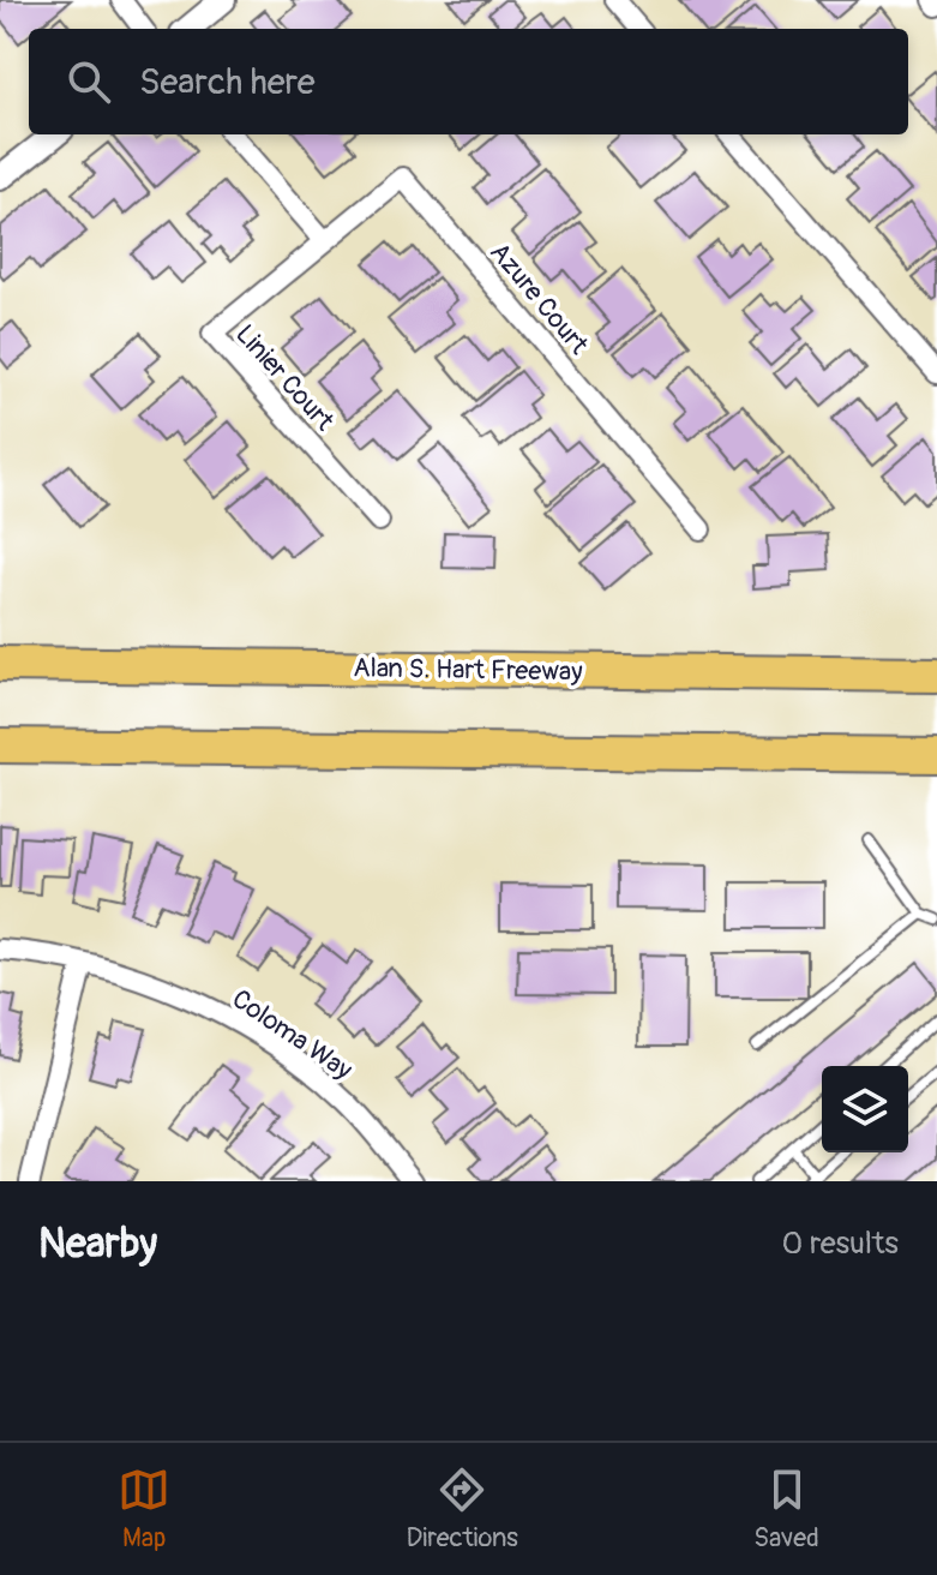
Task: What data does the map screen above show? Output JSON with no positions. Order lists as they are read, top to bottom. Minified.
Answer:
{"streets":{"highway":["Alan S. Hart Freeway"],"street":["Azure Court","Linier Court","Coloma Way"]},"crossings":[["Azure Court","Linier Court"]],"page":{"search":"Search here","heading":["Nearby","0 results"],"nav":["Map","Directions","Saved"]}}
